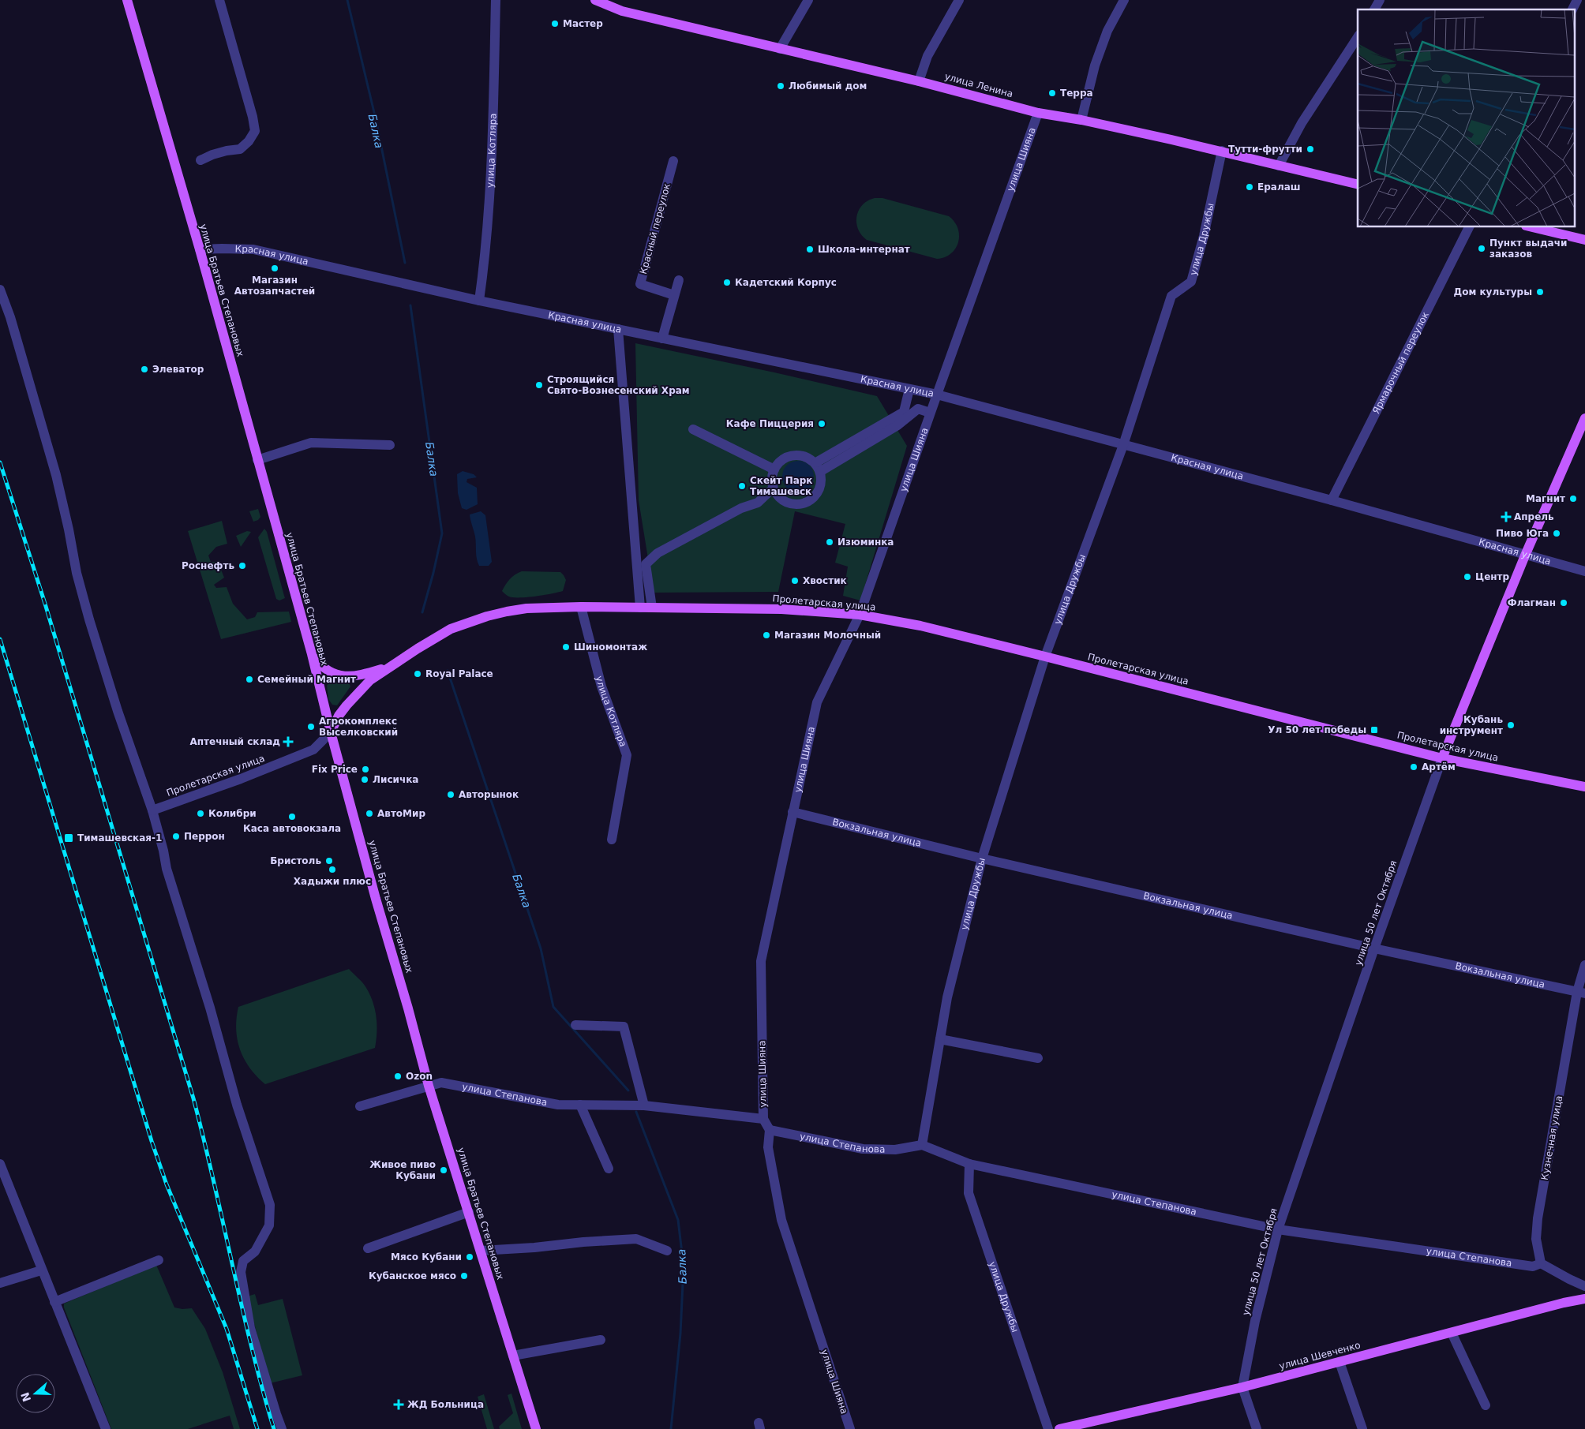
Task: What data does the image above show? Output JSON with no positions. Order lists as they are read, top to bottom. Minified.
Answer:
{"streets":{"main road":["улица Ленина","улица Братьев Степановых","Пролетарская улица","улица 50 лет Октября","улица Шевченко"],"street":["улица Котляра","улица Шияна","Красный переулок","улица Дружбы","Красная улица","Ярмарочный переулок","Вокзальная улица","улица Степанова","Кузнечная улица"]},"crossings":[["улица Ленина","улица Шияна"],["улица Ленина","улица Дружбы"],["улица Котляра","Красная улица"],["улица Котляра","Пролетарская улица"],["улица Шияна","Красная улица"],["улица Шияна","Пролетарская улица"],["улица Шияна","Вокзальная улица"],["улица Шияна","улица Степанова"],["улица Дружбы","Красная улица"],["улица Дружбы","Пролетарская улица"],["улица Дружбы","Вокзальная улица"],["улица Дружбы","улица Степанова"],["Красная улица","улица Братьев Степановых"],["Красная улица","Ярмарочный переулок"],["Красная улица","улица 50 лет Октября"],["улица Братьев Степановых","Пролетарская улица"],["улица Братьев Степановых","улица Степанова"],["Пролетарская улица","улица 50 лет Октября"],["Вокзальная улица","улица 50 лет Октября"],["Вокзальная улица","Кузнечная улица"],["улица 50 лет Октября","улица Степанова"],["улица 50 лет Октября","улица Шевченко"],["улица Степанова","Кузнечная улица"]],"water":["Балка"],"places":{"other":["Мастер","Любимый дом","Терра","Тутти-фрутти","Ералаш","Пункт выдачи заказов","Школа-интернат","Магазин Автозапчастей","Кадетский Корпус","Дом культуры","Элеватор","Строящийся Свято-Вознесенский Храм","Кафе Пиццерия","Скейт Парк Тимашевск","Магнит","Пиво Юга","Изюминка","Роснефть","Центр","Хвостик","Флагман","Магазин Молочный","Шиномонтаж","Royal Palace","Семейный Магнит","Кубань инструмент","Агрокомплекс Выселковский","Артём","Fix Price","Лисичка","Авторынок","Колибри","АвтоМир","Каса автовокзала","Перрон","Бристоль","Хадыжи плюс","Ozon","Живое пиво Кубани","Мясо Кубани","Кубанское мясо"],"health":["Апрель","Аптечный склад","ЖД Больница"],"transit":["Ул 50 лет победы","Тимашевская-1"]},"north":"left"}
